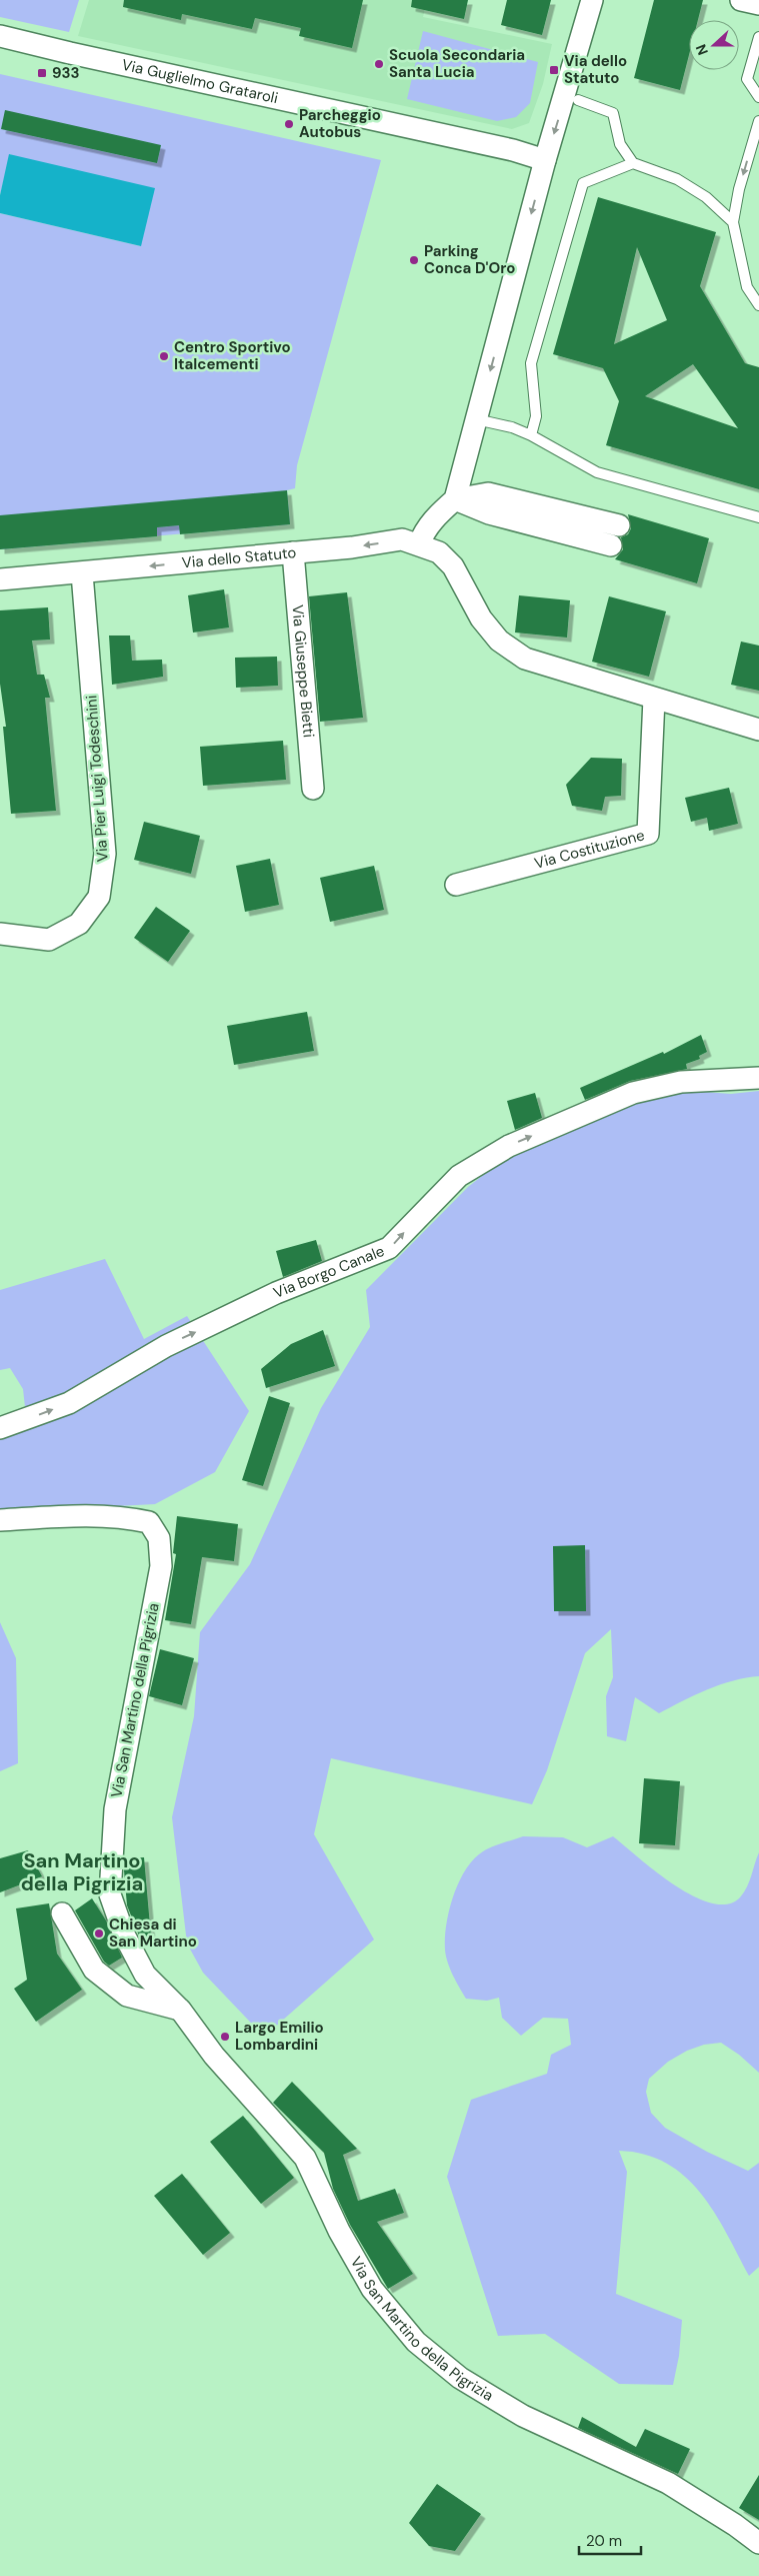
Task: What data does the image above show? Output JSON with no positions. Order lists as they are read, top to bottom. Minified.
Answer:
{"streets":{"street":["Via Guglielmo Grataroli","Via dello Statuto","Via Giuseppe Bietti","Via Pier Luigi Todeschini","Via Costituzione","Via Borgo Canale","Via San Martino della Pigrizia"]},"crossings":[["Via dello Statuto","Via Giuseppe Bietti"],["Via dello Statuto","Via Pier Luigi Todeschini"]],"one_way":["Via dello Statuto","Via Borgo Canale"],"districts":["San Martino della Pigrizia"],"places":{"other":["Scuola Secondaria Santa Lucia","Parcheggio Autobus","Parking Conca D'Oro","Centro Sportivo Italcementi","Chiesa di San Martino","Largo Emilio Lombardini"],"transit":["Via dello Statuto","933"]},"scale_bar":"20 m","north":"left"}
